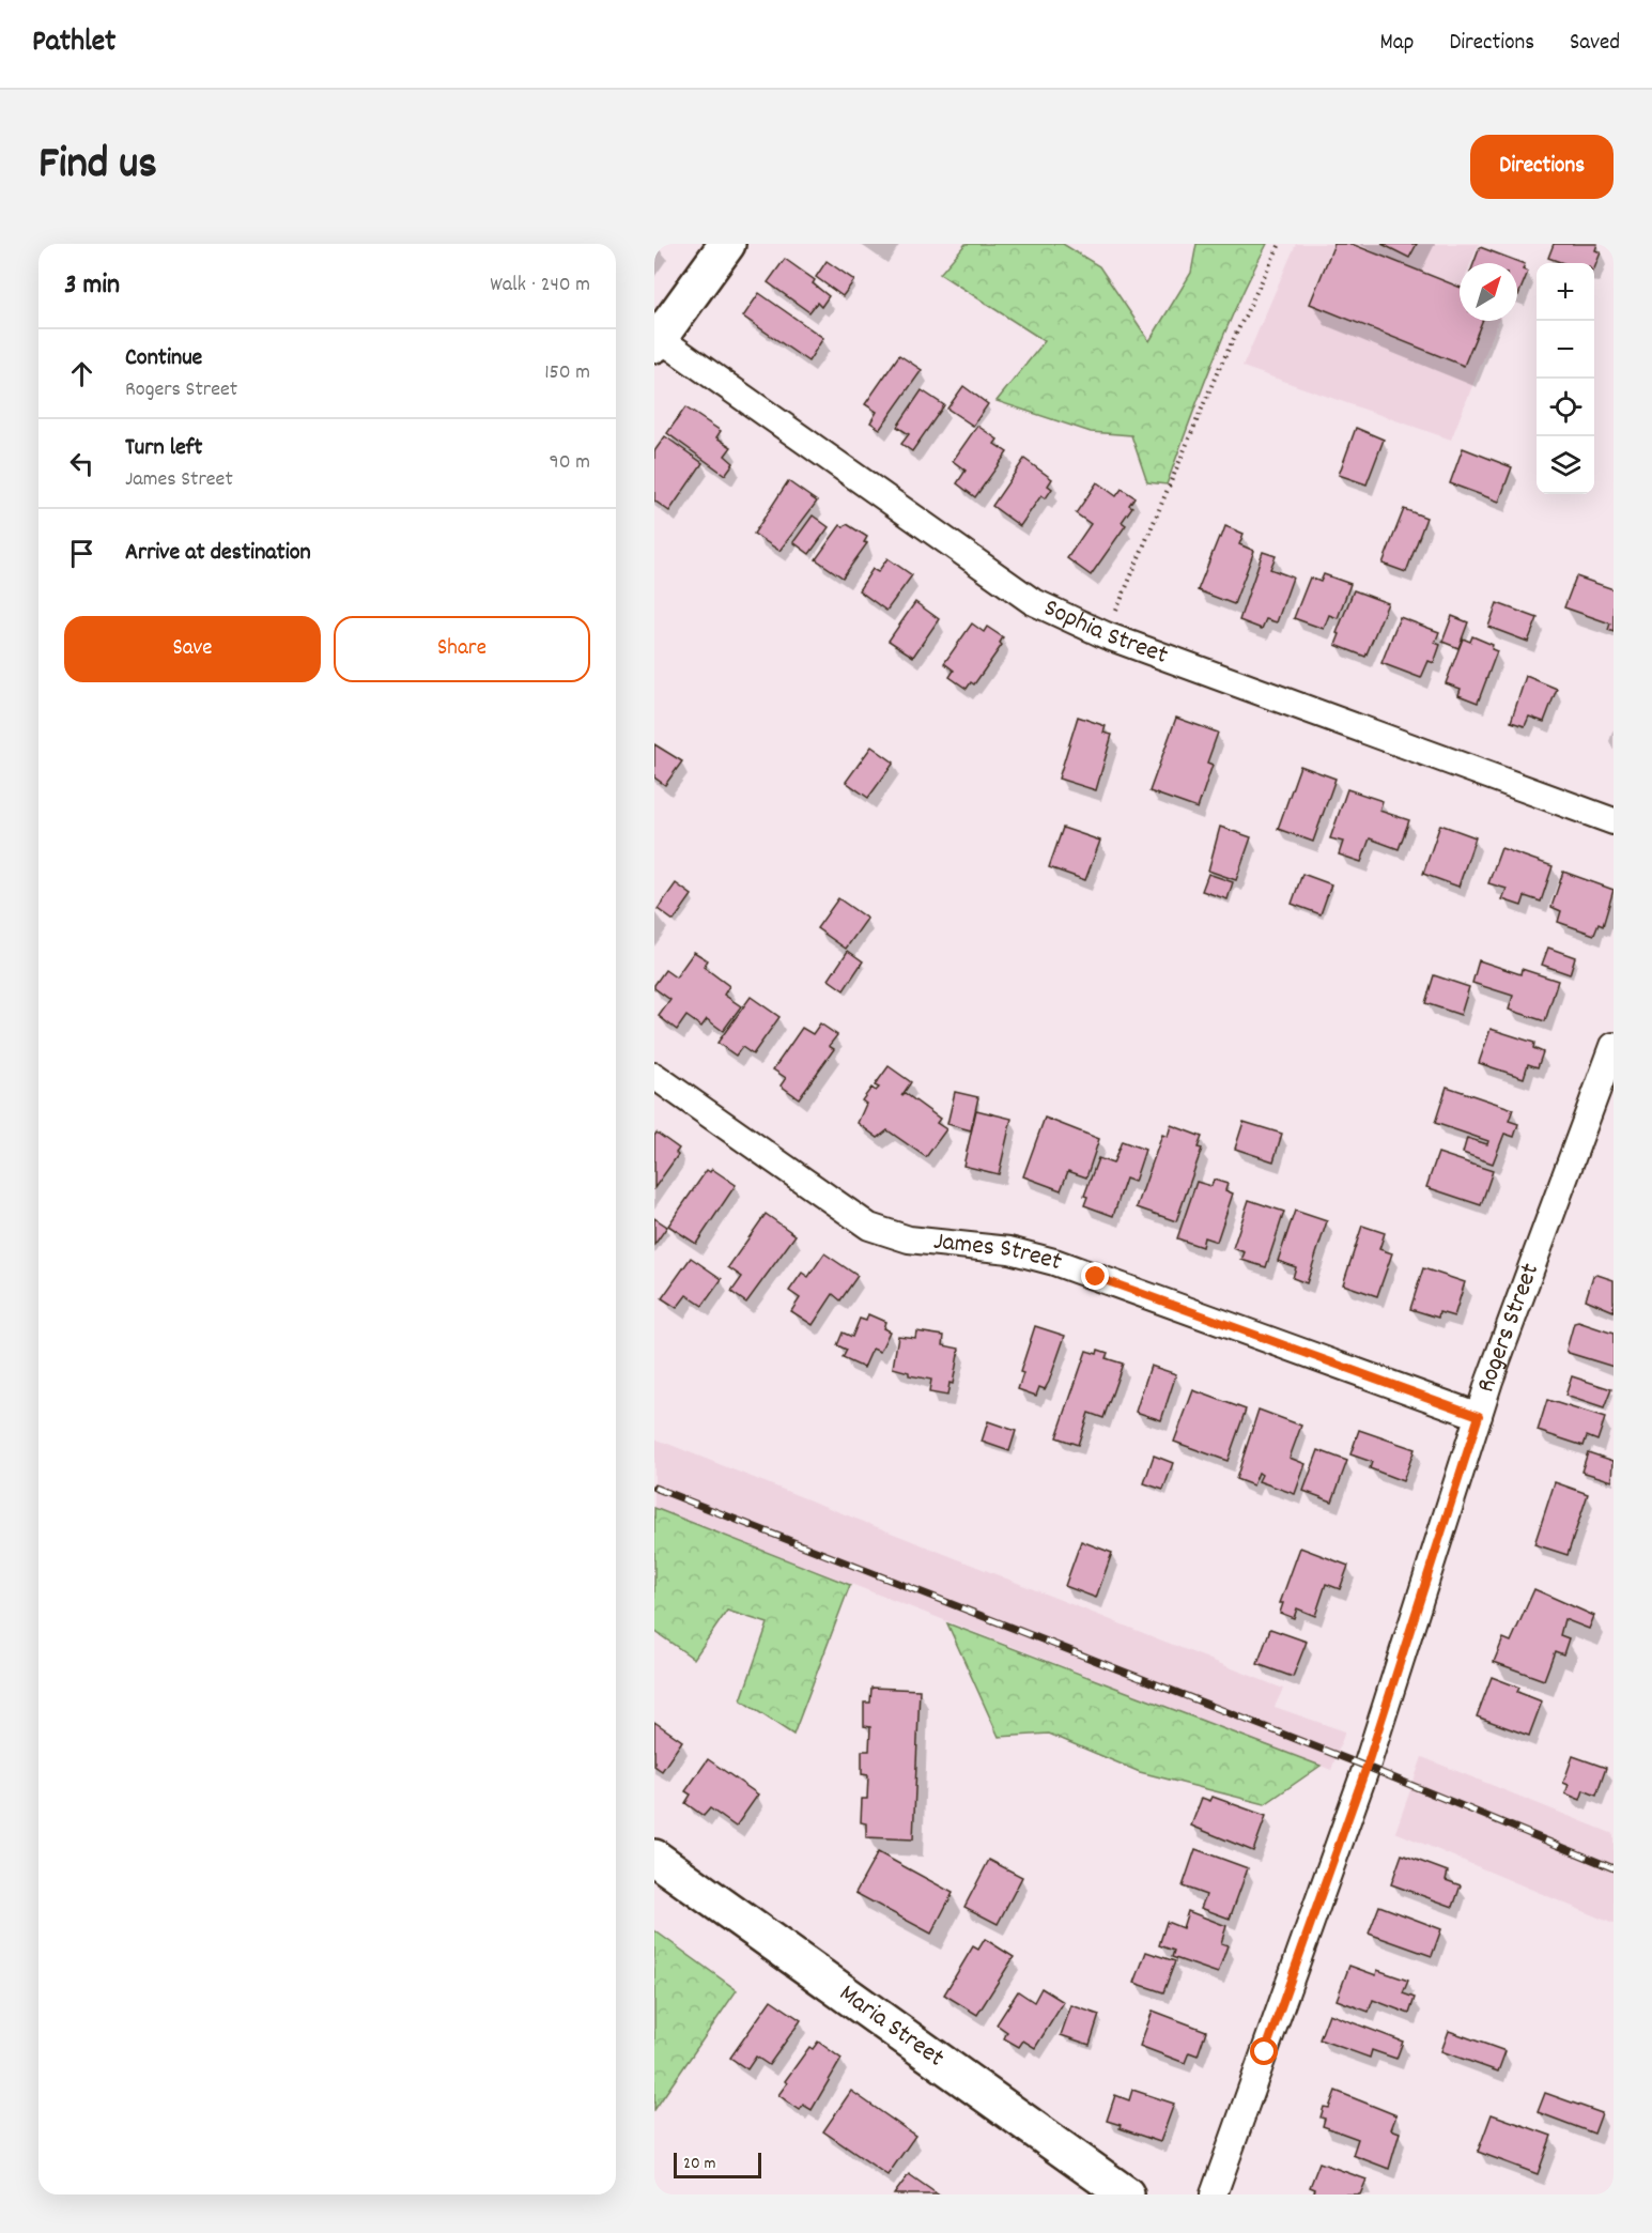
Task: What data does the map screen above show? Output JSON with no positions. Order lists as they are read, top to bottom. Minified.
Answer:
{"streets":{"street":["Sophia Street","James Street","Rogers Street","Maria Street"]},"crossings":[["James Street","Rogers Street"]],"scale_bar":"20 m","north":"top right","page":{"header":"Pathlet","nav":["Map","Directions","Saved"],"title":"Find us","buttons":["Directions",["Save","Share"]],"heading":["3 min","Walk · 240 m"],"map_buttons":["+","−"],"list":[["Continue","Rogers Street","150 m"],["Turn left","James Street","90 m"],"Arrive at destination"],"scale":"20 m"}}
